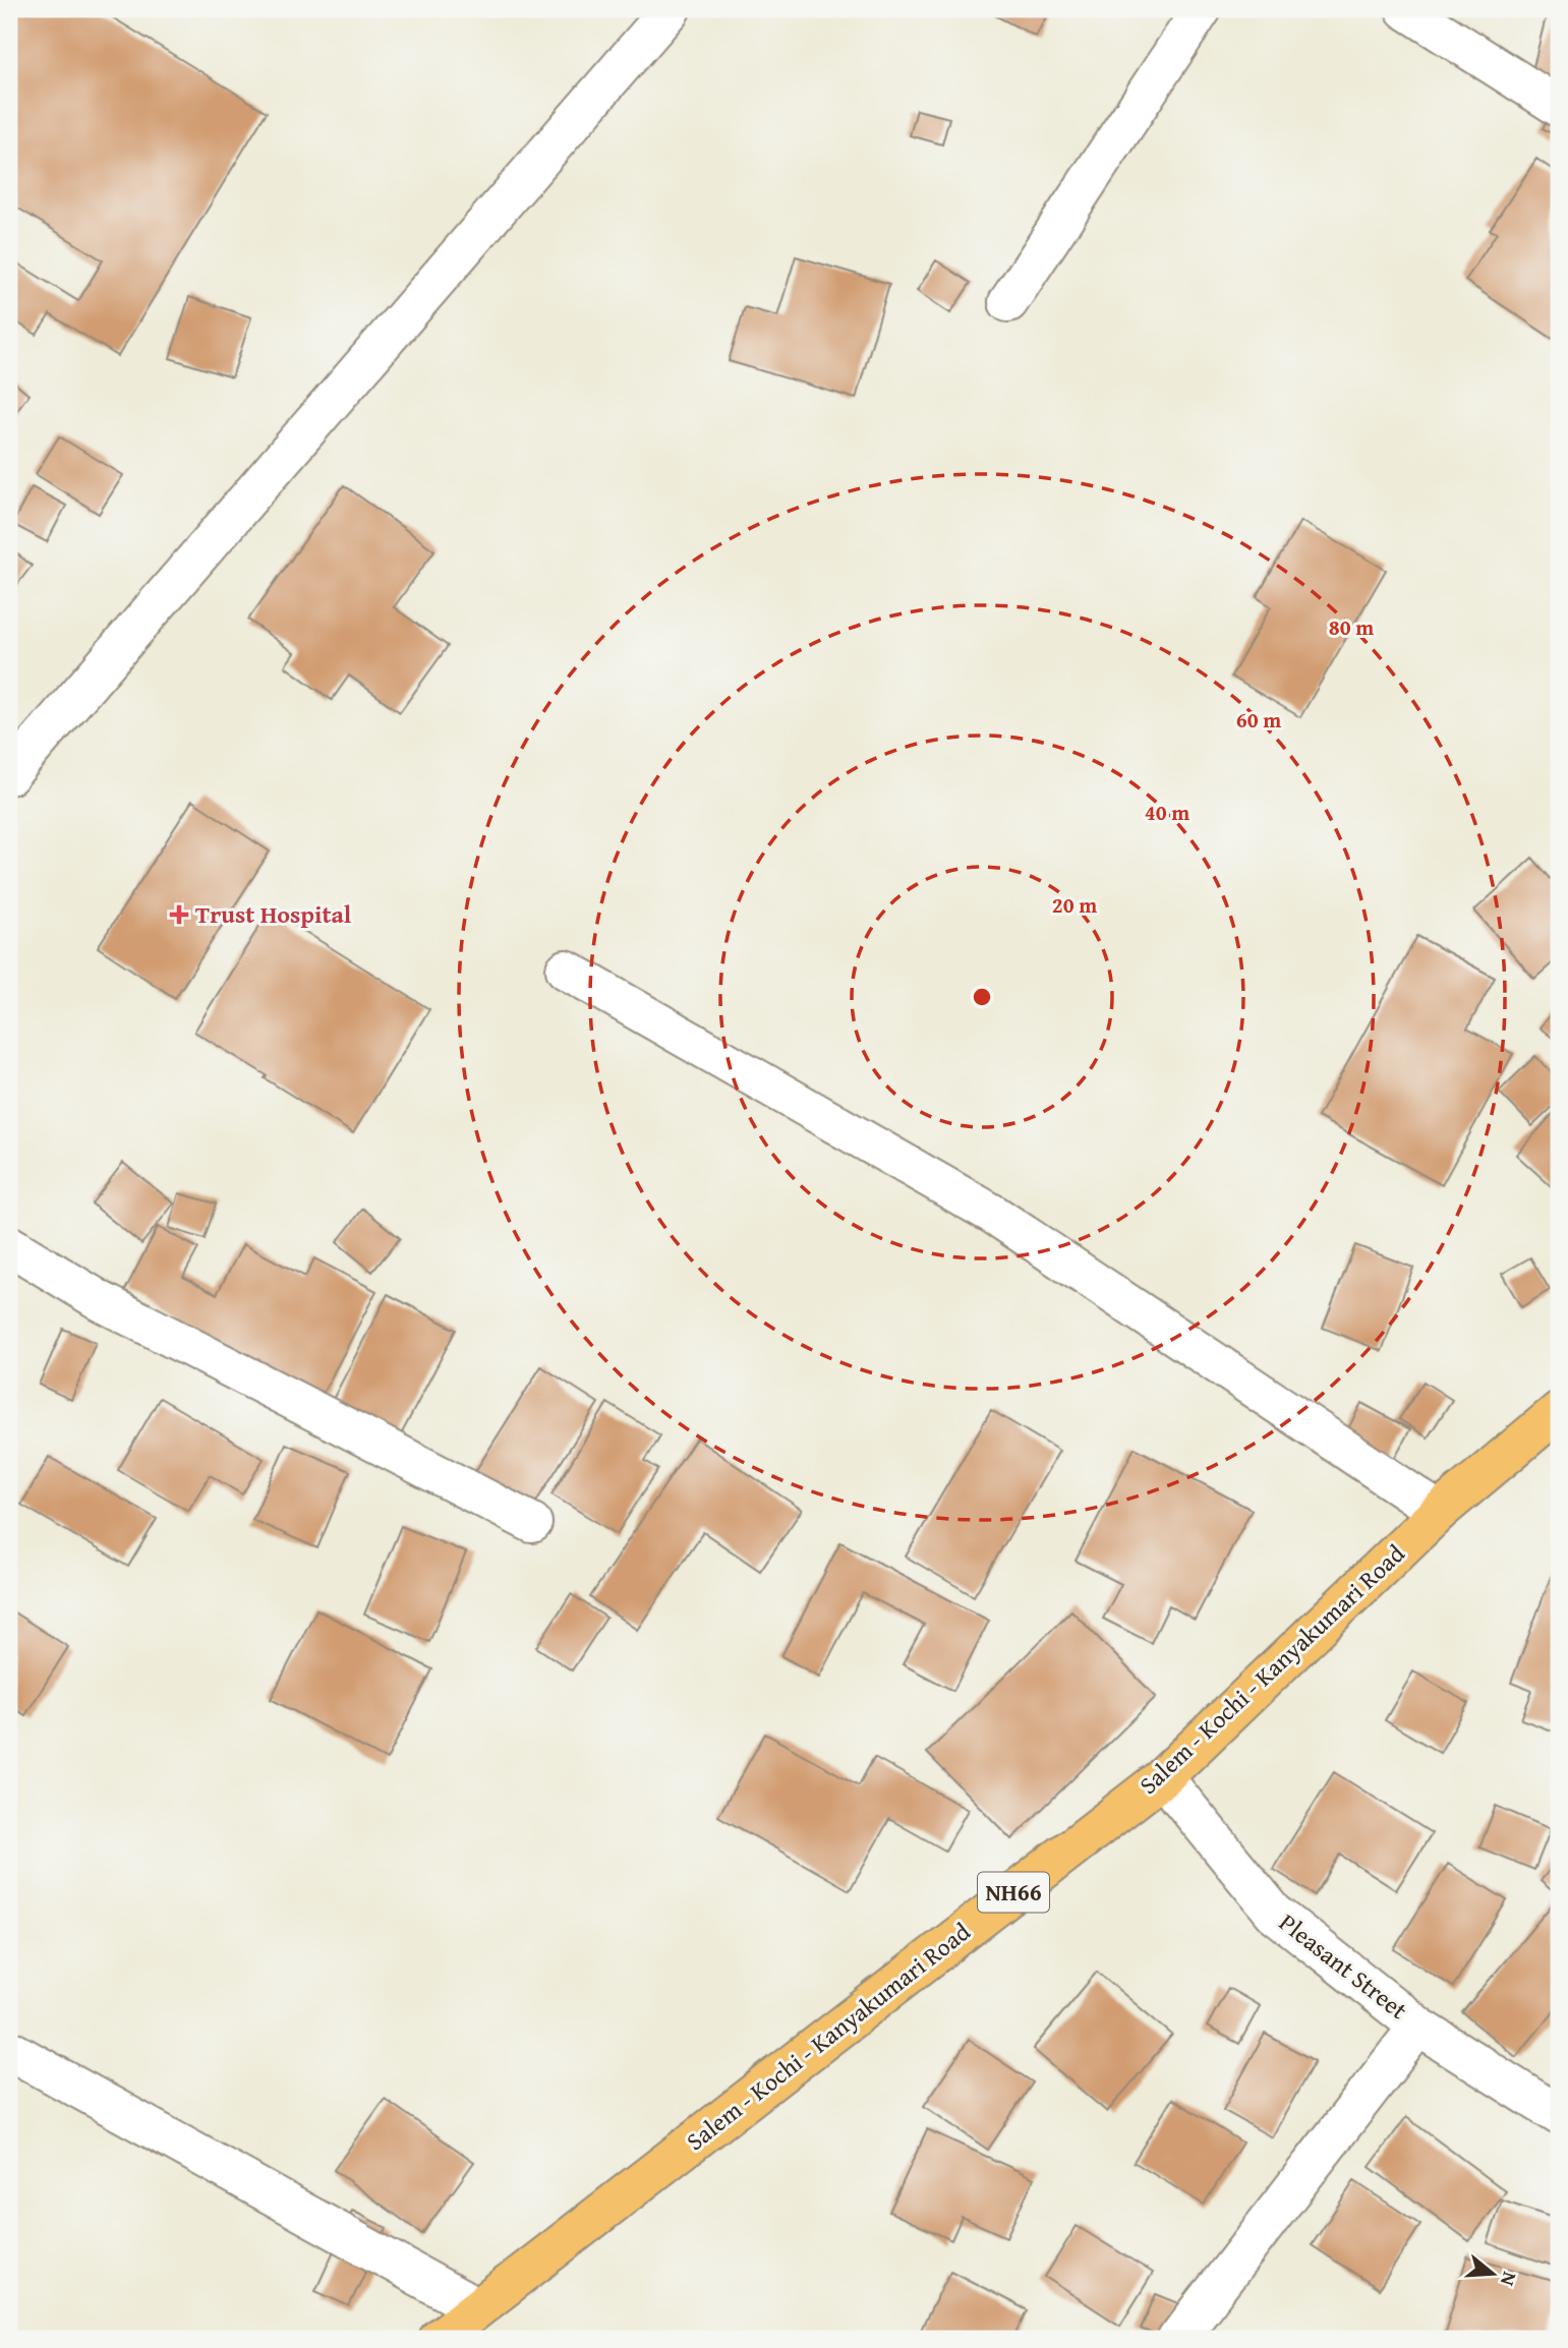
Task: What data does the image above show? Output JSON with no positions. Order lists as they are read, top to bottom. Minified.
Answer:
{"streets":{"highway":["Salem - Kochi - Kanyakumari Road","NH66"],"street":["Pleasant Street"]},"crossings":[["Salem - Kochi - Kanyakumari Road","Pleasant Street"]],"places":{"health":["Trust Hospital"]},"north":"right","rings":["80 m","60 m","40 m","20 m"]}
